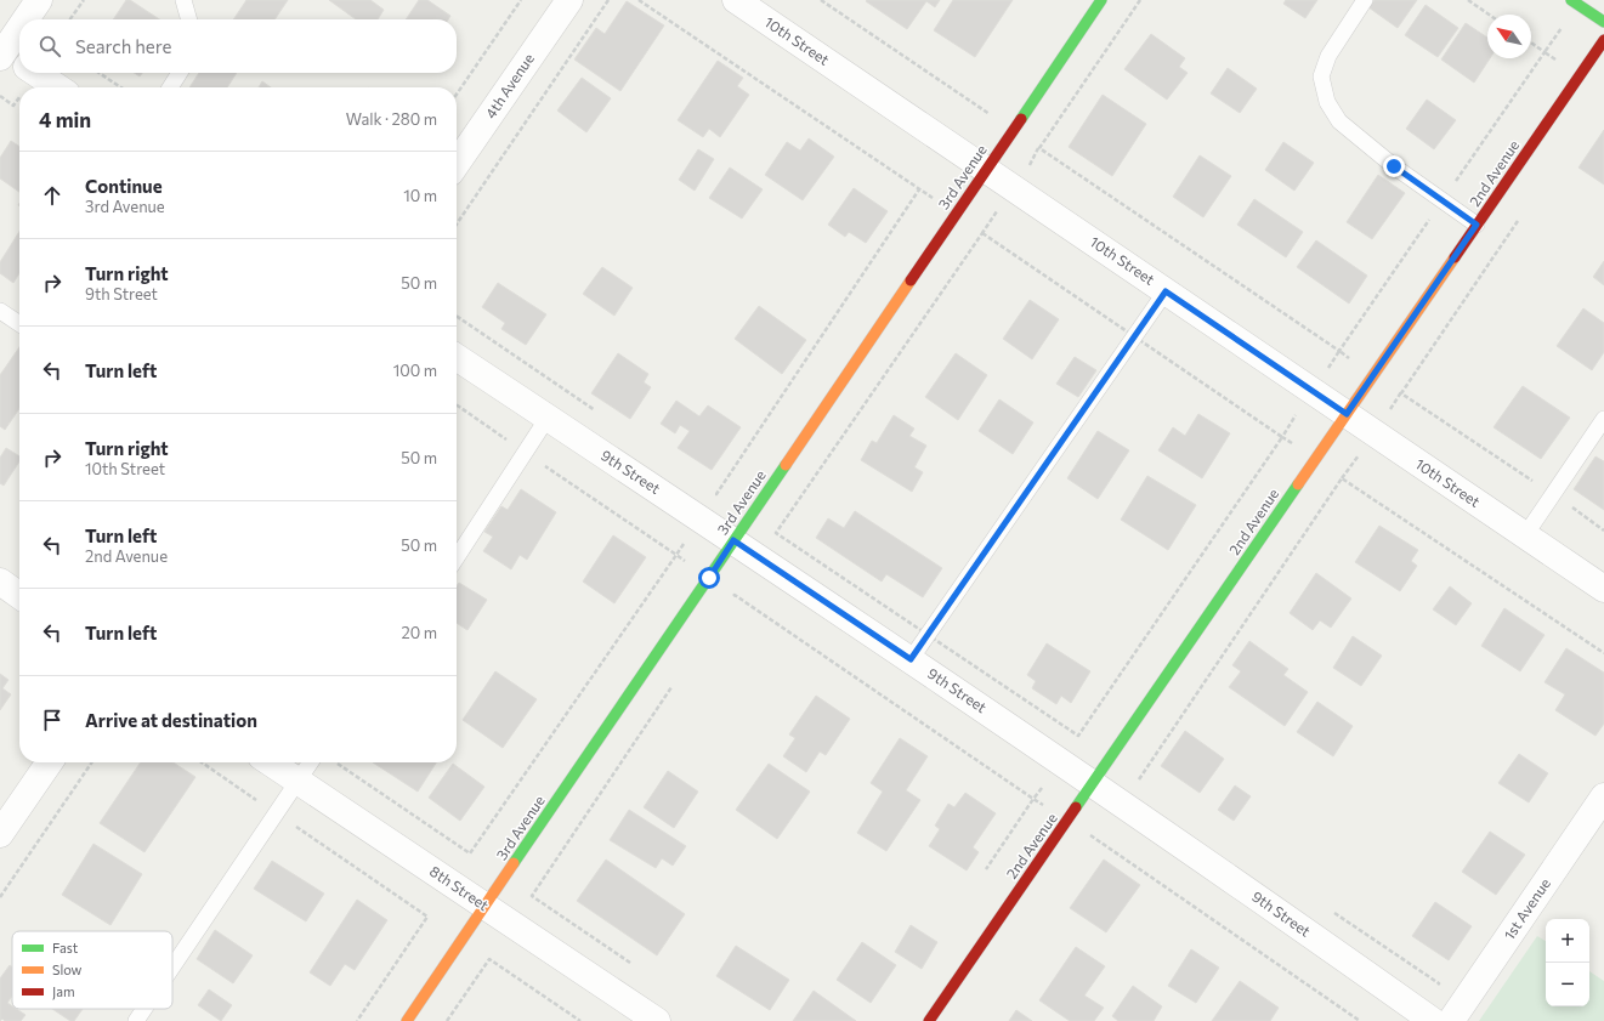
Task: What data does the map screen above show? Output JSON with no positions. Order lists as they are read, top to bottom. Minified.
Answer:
{"streets":{"street":["10th Street","4th Avenue","2nd Avenue","3rd Avenue","9th Street","8th Street","1st Avenue"]},"crossings":[["10th Street","2nd Avenue"],["10th Street","3rd Avenue"],["2nd Avenue","9th Street"],["3rd Avenue","9th Street"],["3rd Avenue","8th Street"]],"legend":["Fast","Slow","Jam"],"north":"top left","page":{"search":"Search here","heading":["4 min","Walk · 280 m"],"list":[["Continue","3rd Avenue","10 m"],["Turn right","9th Street","50 m"],["Turn left","100 m"],["Turn right","10th Street","50 m"],["Turn left","2nd Avenue","50 m"],["Turn left","20 m"],"Arrive at destination"],"map_buttons":["+","−"]}}
